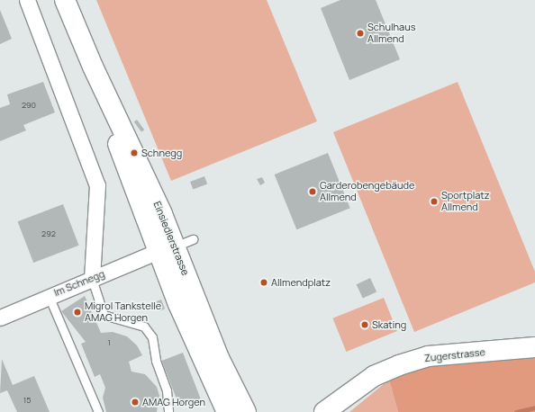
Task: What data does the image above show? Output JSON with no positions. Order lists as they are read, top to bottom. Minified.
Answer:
{"streets":{"main road":["Einsiedlerstrasse","Zugerstrasse"],"street":["Im Schnegg"]},"crossings":[["Einsiedlerstrasse","Im Schnegg"]],"places":["Schulhaus Allmend","Schnegg","Garderobengebäude Allmend","Sportplatz Allmend","Allmendplatz","Migrol Tankstelle AMAG Horgen","Skating","AMAG Horgen"],"house_numbers":["290","292","1","15"]}
